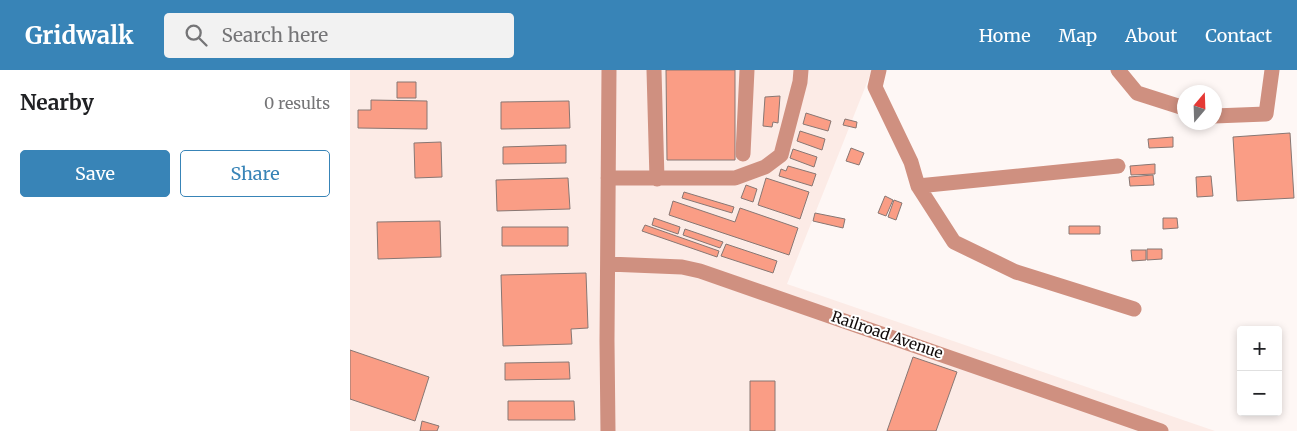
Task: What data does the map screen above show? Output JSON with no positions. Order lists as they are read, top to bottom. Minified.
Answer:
{"streets":{"street":["Railroad Avenue"]},"north":"top","page":{"header":"Gridwalk","search":"Search here","nav":["Home","Map","About","Contact"],"heading":["Nearby","0 results"],"buttons":["Save","Share"],"map_buttons":["+","−"]}}
